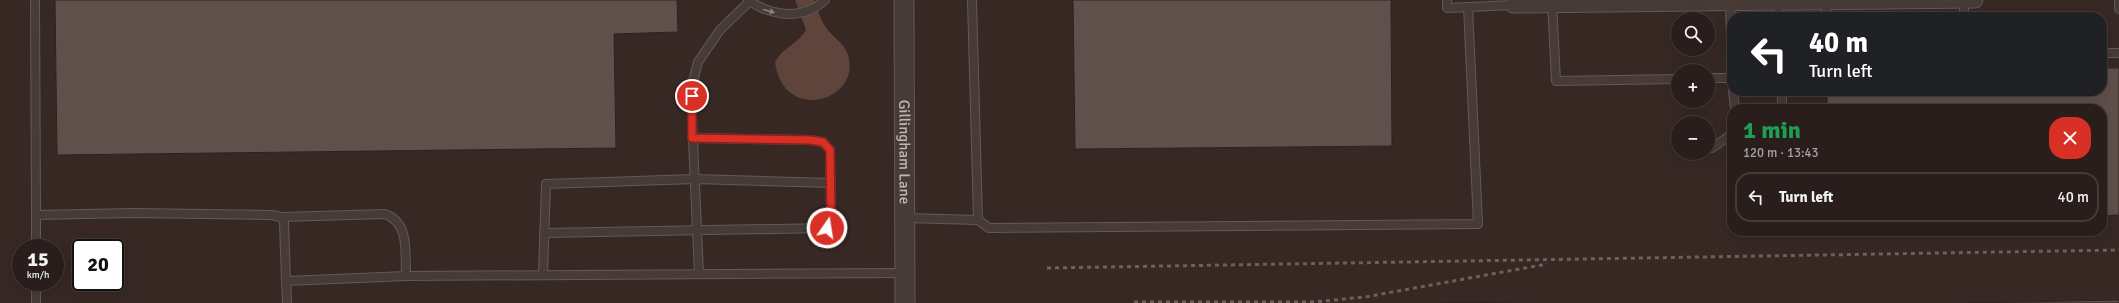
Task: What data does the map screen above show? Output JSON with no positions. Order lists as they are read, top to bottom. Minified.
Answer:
{"streets":{"street":["Gillingham Lane"]},"page":{"map_buttons":["+","−"],"turn":["40 m","Turn left"],"heading":["1 min","120 m · 13:43"],"list":[{"name":"Turn left","value":"40 m"}],"speed":"15 km/h","limit":"20"}}
